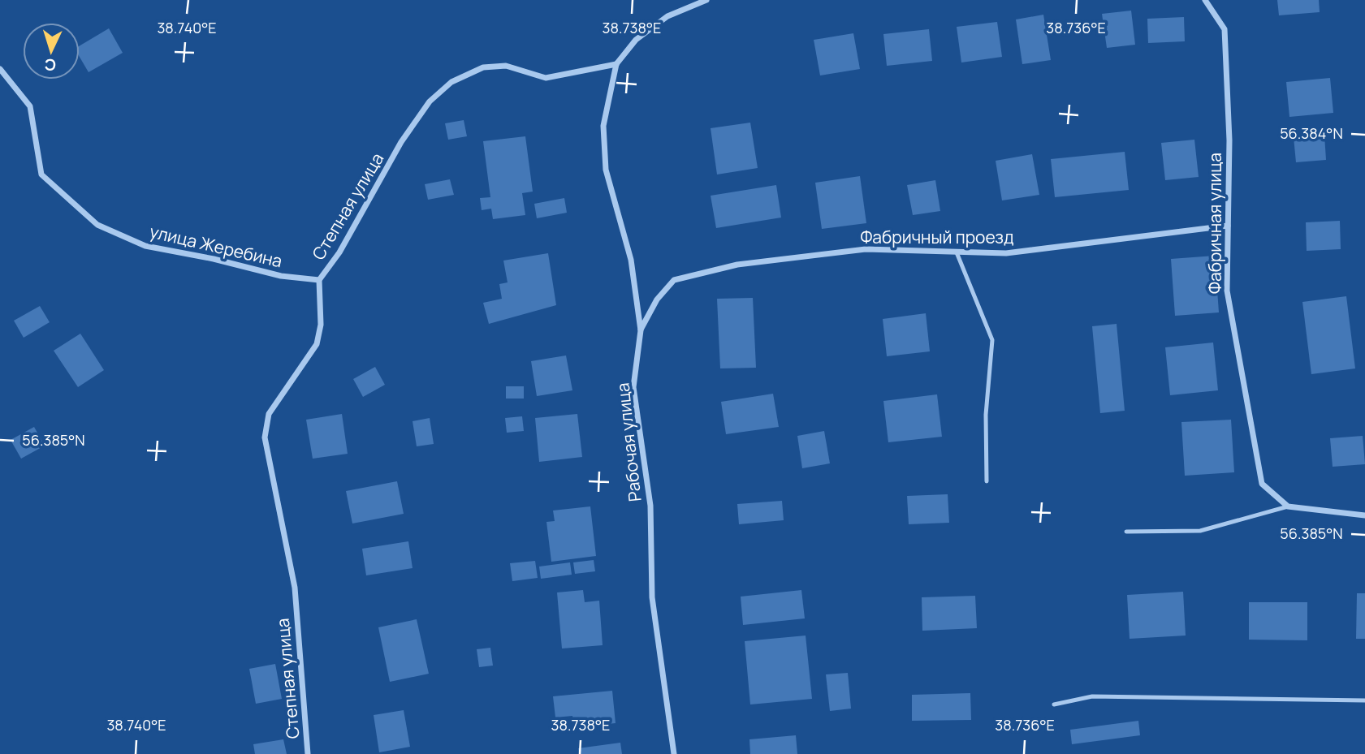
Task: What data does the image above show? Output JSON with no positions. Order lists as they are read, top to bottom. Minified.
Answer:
{"streets":{"street":["Степная улица","Фабричная улица","Фабричный проезд","улица Жеребина","Рабочая улица"]},"crossings":[["Степная улица","улица Жеребина"],["Степная улица","Рабочая улица"],["Фабричная улица","Фабричный проезд"],["Фабричный проезд","Рабочая улица"]],"north":"bottom","coordinates":["38.740°E","38.738°E","38.736°E","56.384°N","56.385°N"]}
